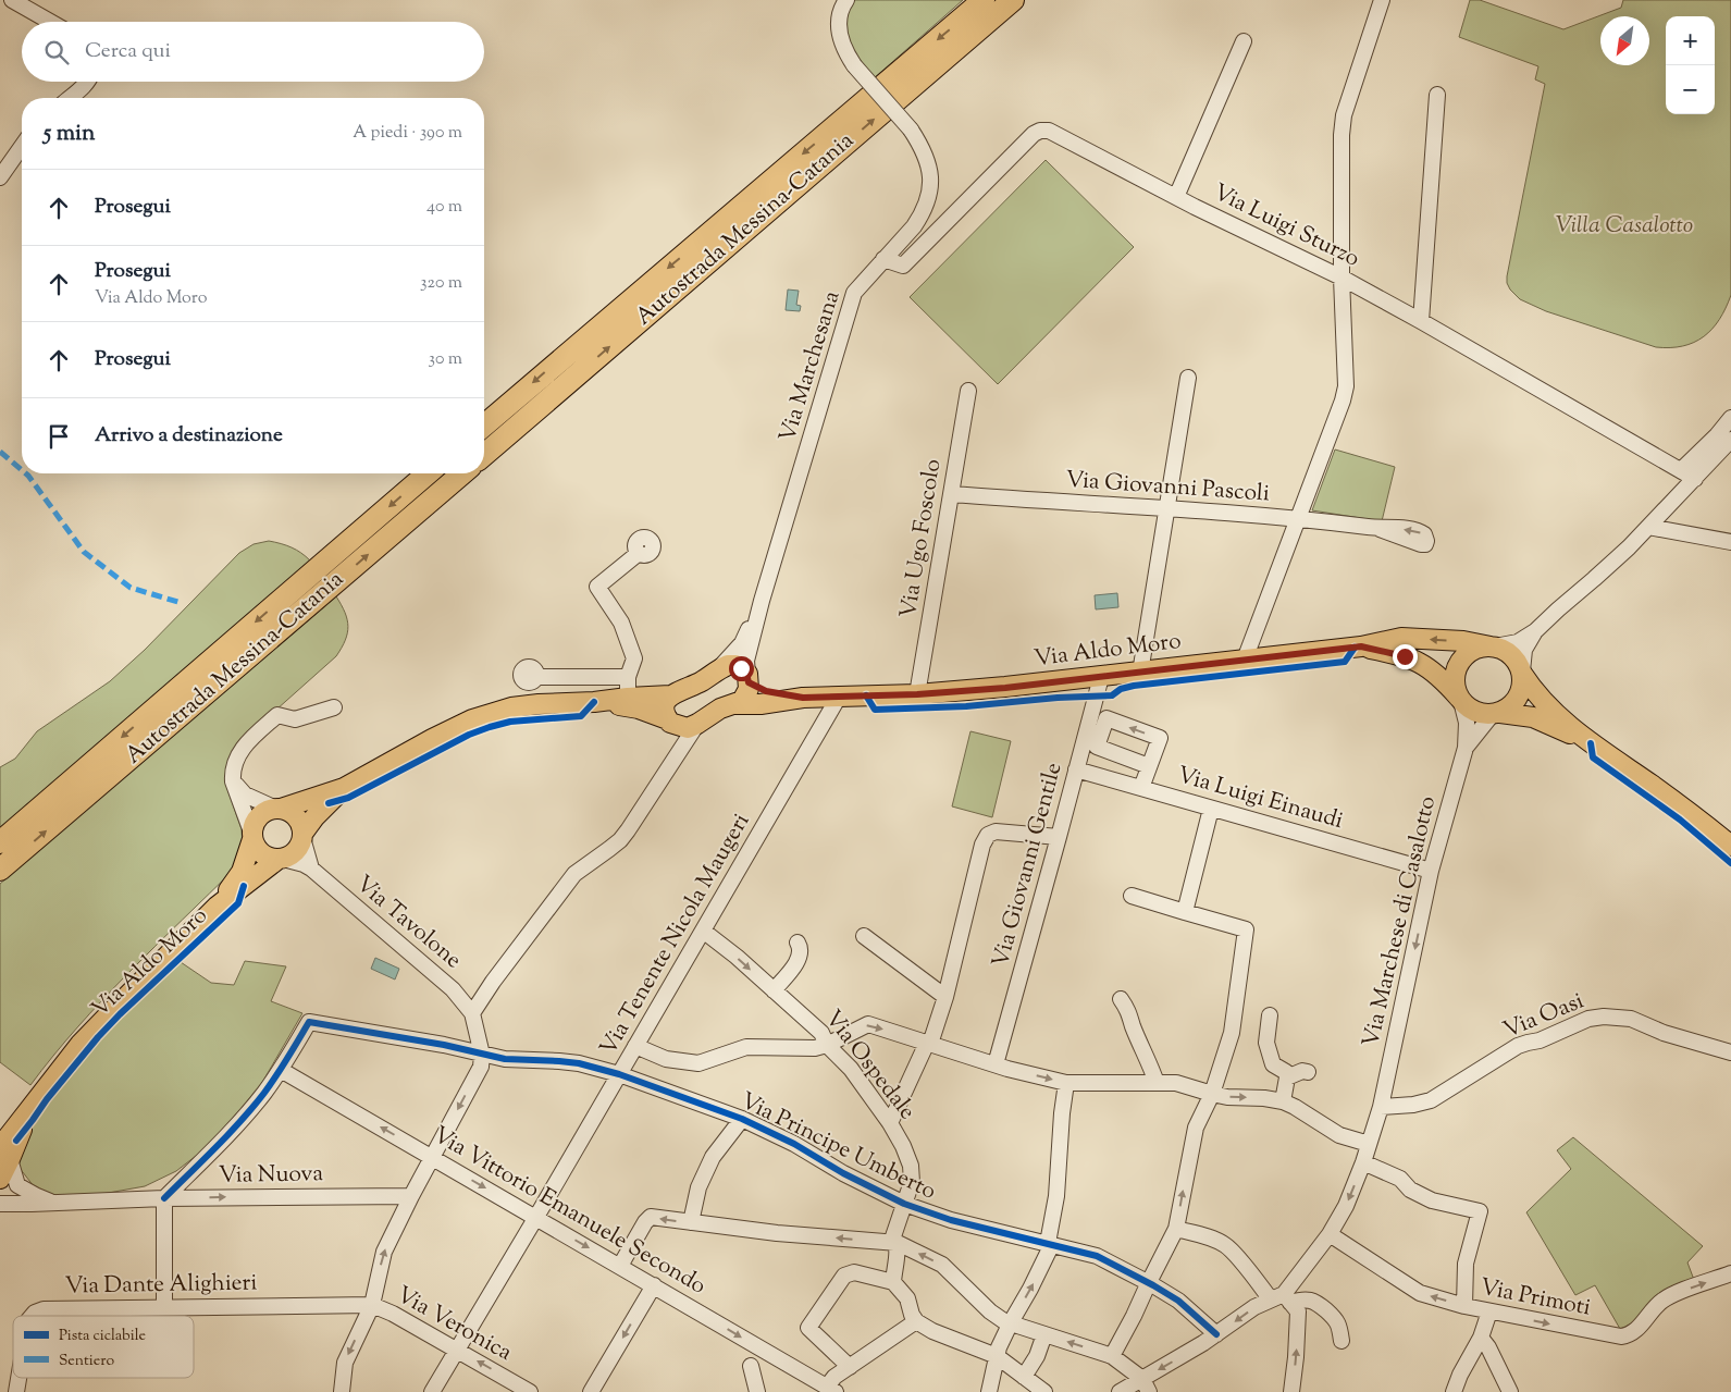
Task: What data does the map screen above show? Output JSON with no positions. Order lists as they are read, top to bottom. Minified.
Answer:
{"streets":{"highway":["Autostrada Messina-Catania"],"main road":["Via Aldo Moro"],"street":["Via Luigi Sturzo","Via Marchesana","Via Giovanni Pascoli","Via Ugo Foscolo","Via Luigi Einaudi","Via Giovanni Gentile","Via Marchese di Casalotto","Via Tavolone","Via Tenente Nicola Maugeri","Via Oasi","Via Ospedale","Via Principe Umberto","Via Nuova","Via Vittorio Emanuele Secondo","Via Dante Alighieri","Via Primoti","Via Veronica"]},"crossings":[["Via Luigi Sturzo","Via Marchesana"],["Via Giovanni Pascoli","Via Ugo Foscolo"],["Via Ugo Foscolo","Via Aldo Moro"],["Via Aldo Moro","Via Giovanni Gentile"],["Via Aldo Moro","Via Tenente Nicola Maugeri"],["Via Luigi Einaudi","Via Giovanni Gentile"],["Via Luigi Einaudi","Via Marchese di Casalotto"],["Via Marchese di Casalotto","Via Oasi"],["Via Marchese di Casalotto","Via Primoti"],["Via Tenente Nicola Maugeri","Via Ospedale"],["Via Tenente Nicola Maugeri","Via Principe Umberto"],["Via Tenente Nicola Maugeri","Via Vittorio Emanuele Secondo"],["Via Tenente Nicola Maugeri","Via Veronica"],["Via Ospedale","Via Principe Umberto"],["Via Principe Umberto","Via Nuova"],["Via Principe Umberto","Via Vittorio Emanuele Secondo"],["Via Nuova","Via Veronica"],["Via Dante Alighieri","Via Veronica"]],"one_way":["Via Marchese di Casalotto","Via Nuova"],"parks":["Villa Casalotto"],"legend":["Pista ciclabile","Sentiero"],"north":"bottom left","page":{"map_buttons":["+","−"],"search":"Cerca qui","heading":["5 min","A piedi · 390 m"],"list":[["Prosegui","40 m"],["Prosegui","Via Aldo Moro","320 m"],["Prosegui","30 m"],"Arrivo a destinazione"]}}
